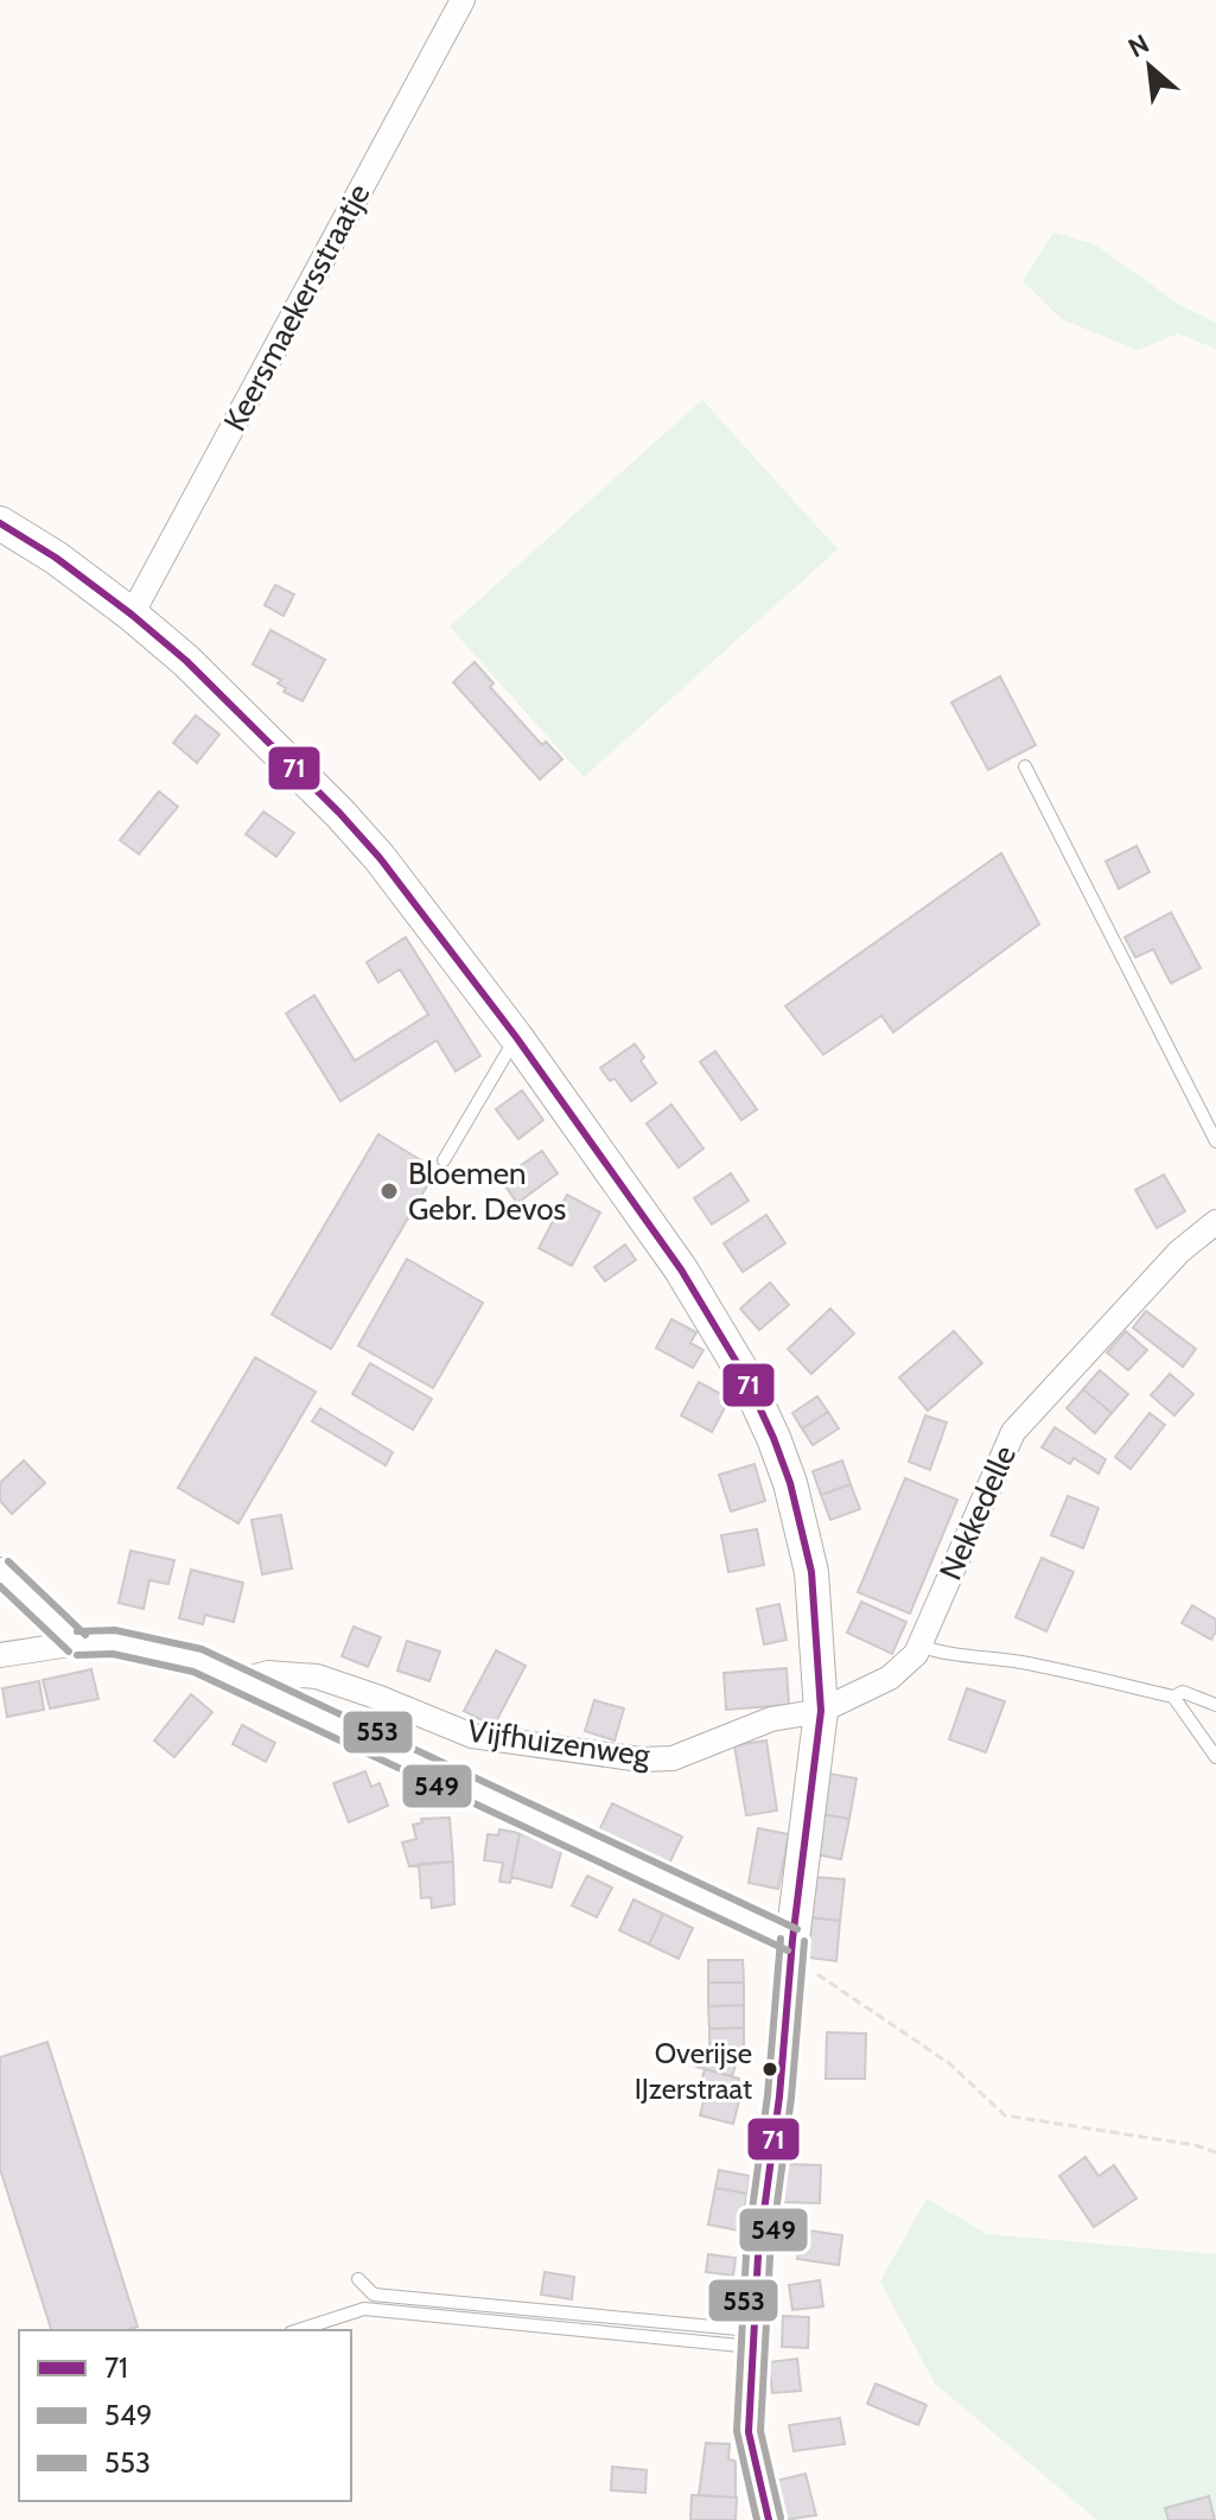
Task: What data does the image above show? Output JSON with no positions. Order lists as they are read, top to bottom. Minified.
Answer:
{"streets":{"street":["Keersmaekersstraatje","Nekkedelle","Vijfhuizenweg"]},"crossings":[["Nekkedelle","Vijfhuizenweg"]],"places":["Bloemen Gebr. Devos","Overijse IJzerstraat"],"lines":["transit line 71","transit line 553","transit line 549"],"legend":["71","549","553"],"north":"top left"}
